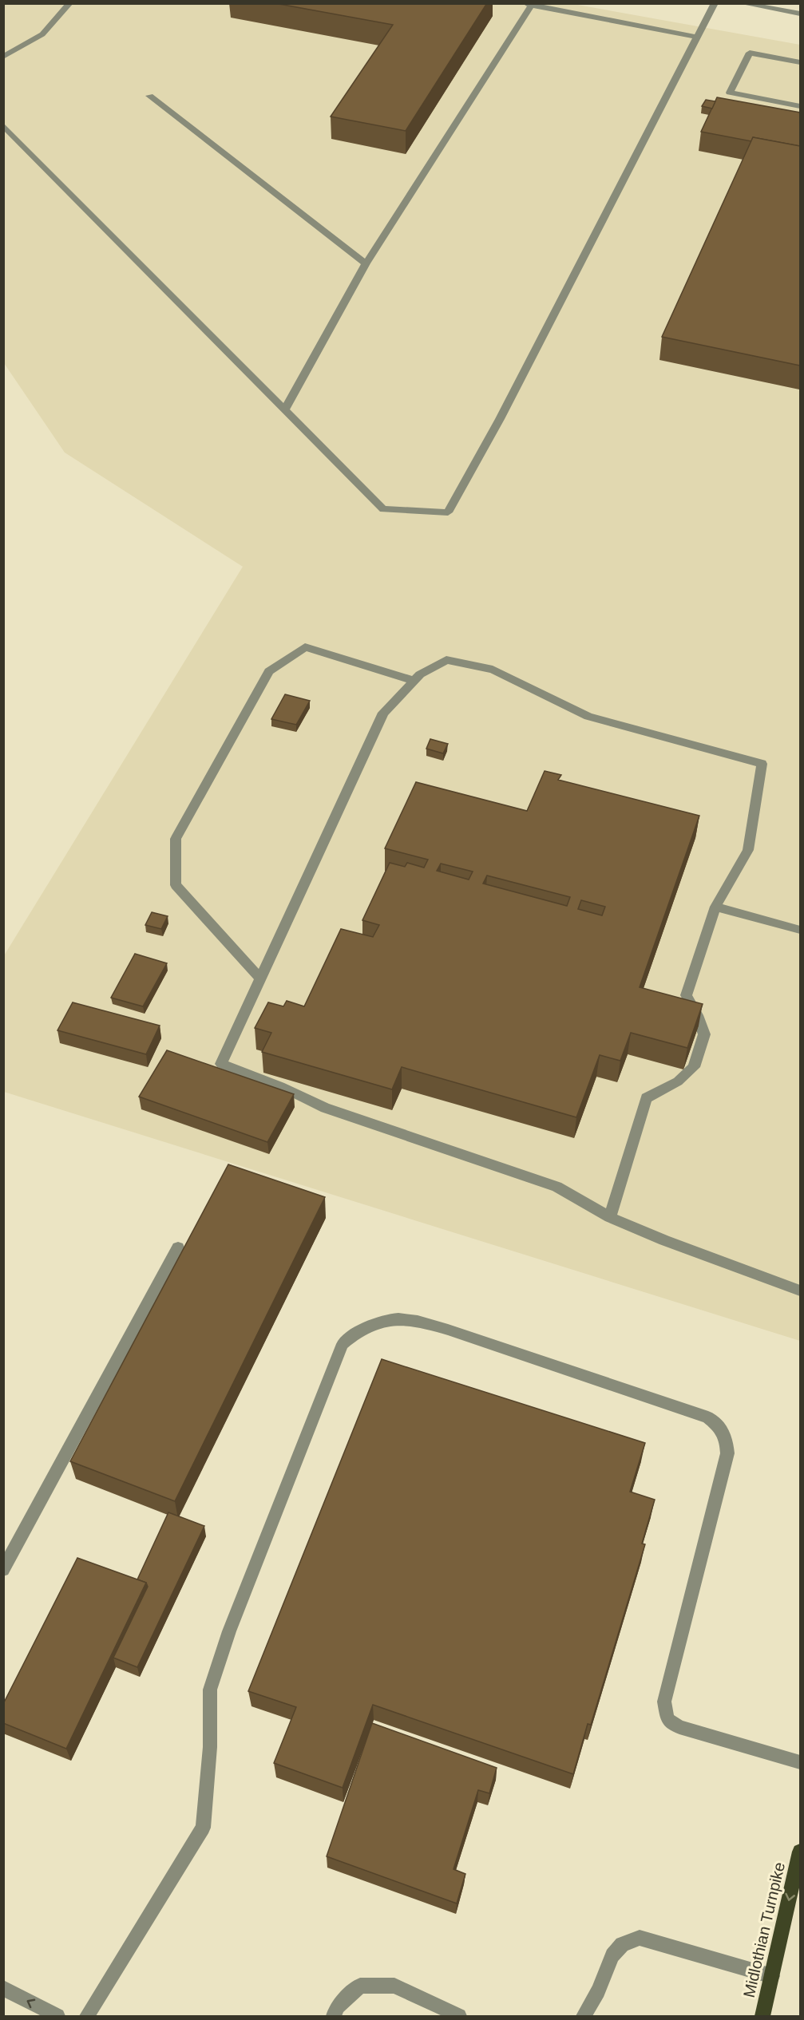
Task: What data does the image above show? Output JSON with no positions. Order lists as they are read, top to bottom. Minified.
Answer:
{"streets":{"main road":["Midlothian Turnpike"]},"one_way":["Midlothian Turnpike"]}
